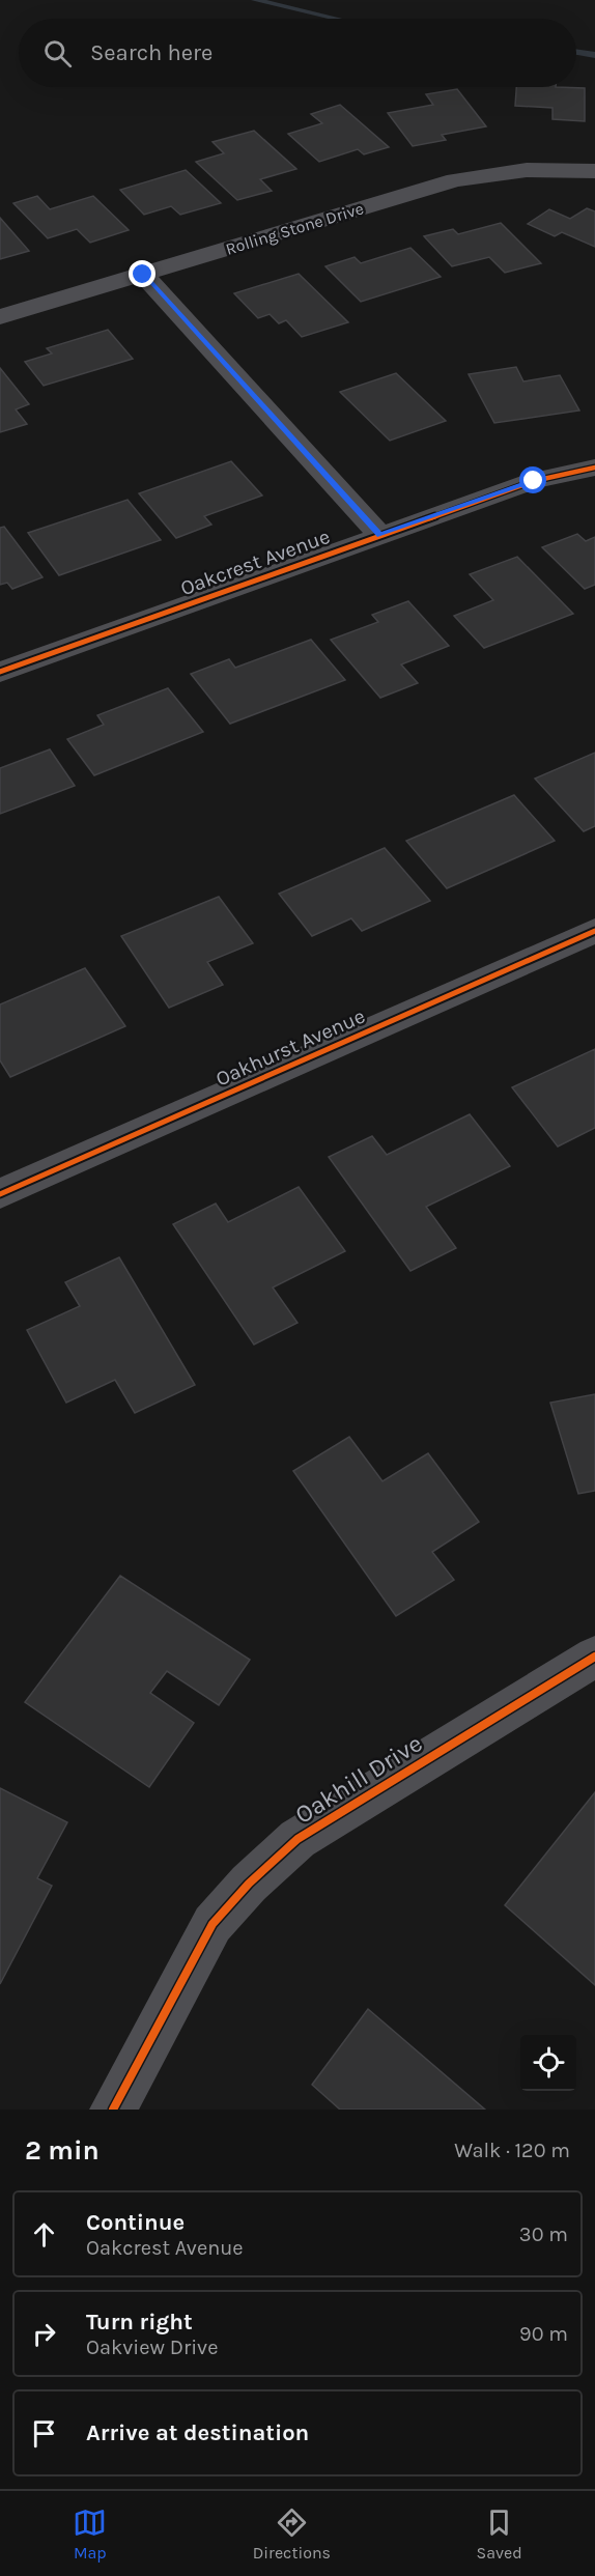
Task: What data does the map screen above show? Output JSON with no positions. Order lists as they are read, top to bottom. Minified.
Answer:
{"streets":{"street":["Rolling Stone Drive","Oakcrest Avenue","Oakhurst Avenue","Oakhill Drive"]},"page":{"search":"Search here","heading":["2 min","Walk · 120 m"],"list":[["Continue","Oakcrest Avenue","30 m"],["Turn right","Oakview Drive","90 m"],"Arrive at destination"],"nav":["Map","Directions","Saved"]}}
